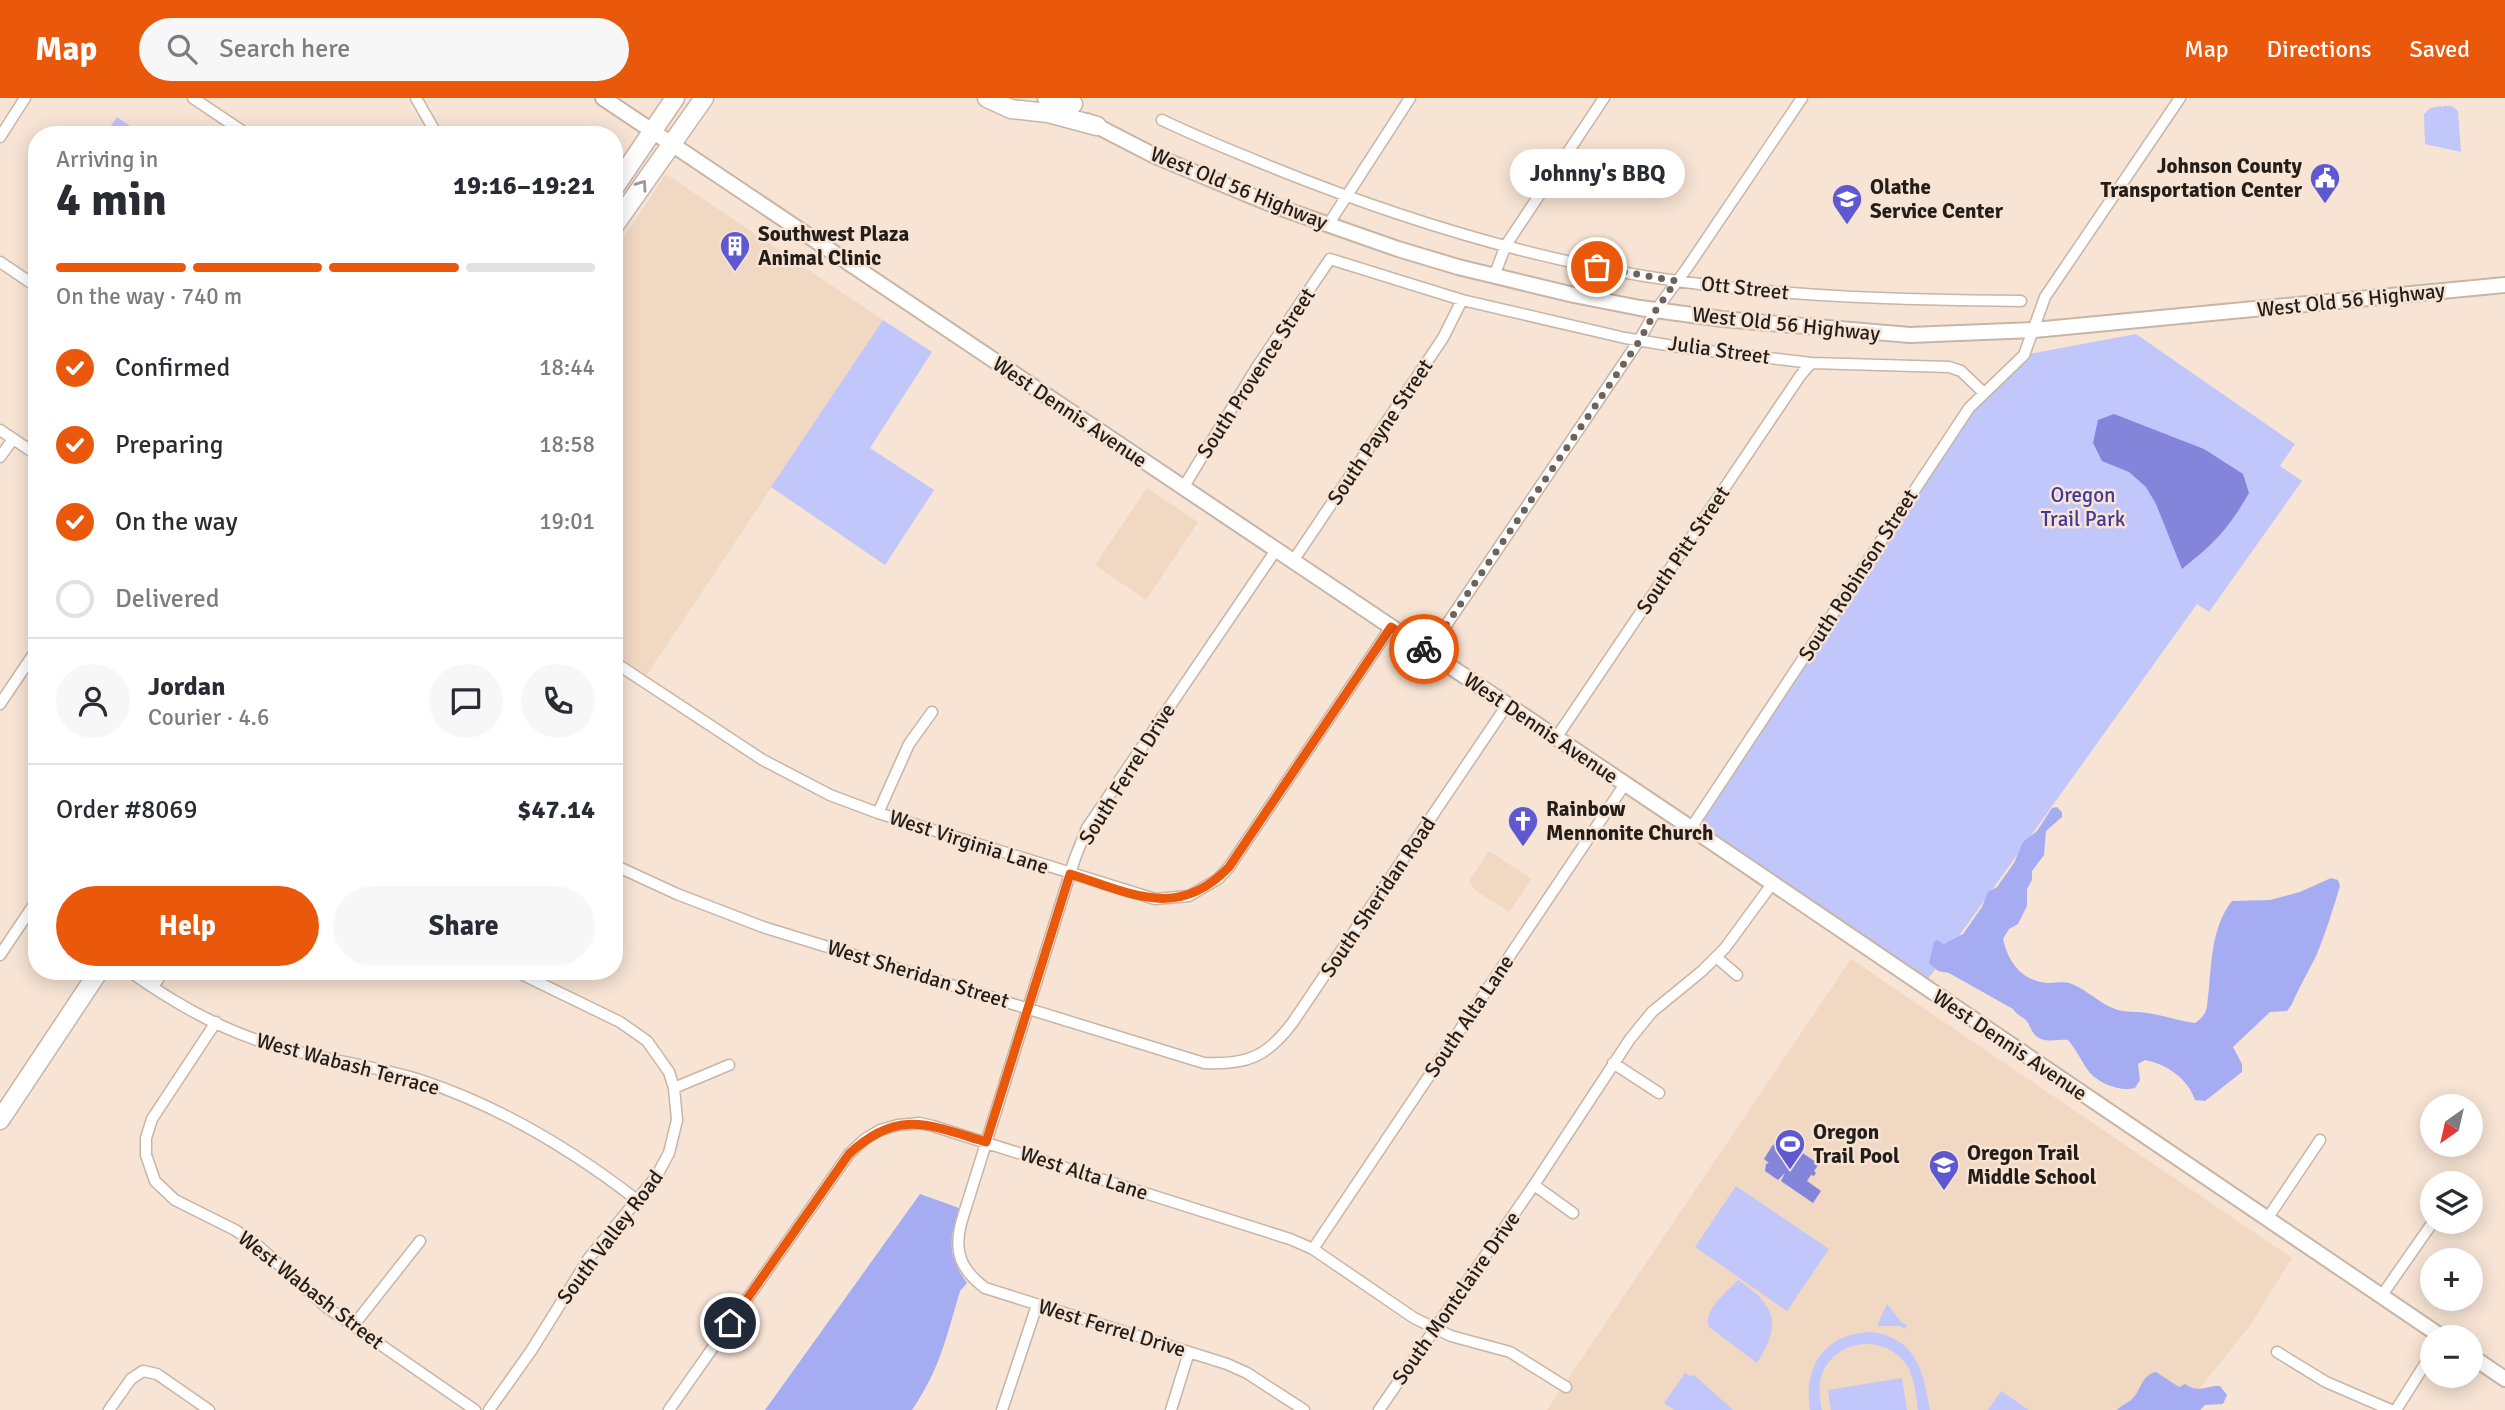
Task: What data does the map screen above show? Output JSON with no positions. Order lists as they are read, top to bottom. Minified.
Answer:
{"streets":{"street":["West Old 56 Highway","Ott Street","Julia Street","South Provence Street","West Dennis Avenue","South Payne Street","South Pitt Street","South Robinson Street","South Ferrel Drive","West Virginia Lane","South Sheridan Road","West Sheridan Street","South Alta Lane","West Wabash Terrace","West Alta Lane","South Valley Road","West Wabash Street","South Montclaire Drive","West Ferrel Drive"]},"crossings":[["West Old 56 Highway","South Robinson Street"],["Julia Street","South Provence Street"],["Julia Street","South Payne Street"],["Julia Street","South Pitt Street"],["Julia Street","South Robinson Street"],["South Provence Street","West Dennis Avenue"],["West Dennis Avenue","South Payne Street"],["West Dennis Avenue","South Pitt Street"],["West Dennis Avenue","South Robinson Street"],["West Dennis Avenue","South Ferrel Drive"],["West Dennis Avenue","West Virginia Lane"],["West Dennis Avenue","South Sheridan Road"],["West Dennis Avenue","South Alta Lane"],["West Dennis Avenue","South Montclaire Drive"],["South Ferrel Drive","West Virginia Lane"],["South Ferrel Drive","West Sheridan Street"],["South Ferrel Drive","West Alta Lane"],["South Ferrel Drive","West Ferrel Drive"],["South Sheridan Road","West Sheridan Street"],["South Alta Lane","West Alta Lane"],["West Wabash Terrace","South Valley Road"],["West Wabash Terrace","West Wabash Street"]],"parks":["Oregon Trail Park"],"places":{"public building":["Johnson County Transportation Center"],"school or university":["Olathe Service Center","Oregon Trail Middle School"],"other":["Johnny's BBQ"],"building":["Southwest Plaza Animal Clinic"],"church":["Rainbow Mennonite Church"],"sports":["Oregon Trail Pool"]},"north":"bottom left","page":{"header":"Map","search":"Search here","nav":["Map","Directions","Saved"],"heading":["4 min","Arriving in","19:16–19:21"],"panel":["Jordan","Courier · 4.6","Order #8069","$47.14"],"bubble":"Johnny's BBQ","bar":"On the way · 740 m","list":[["Confirmed","18:44"],["Preparing","18:58"],["On the way","19:01"],"Delivered"],"buttons":["Help","Share"],"map_buttons":["+","−"]}}
